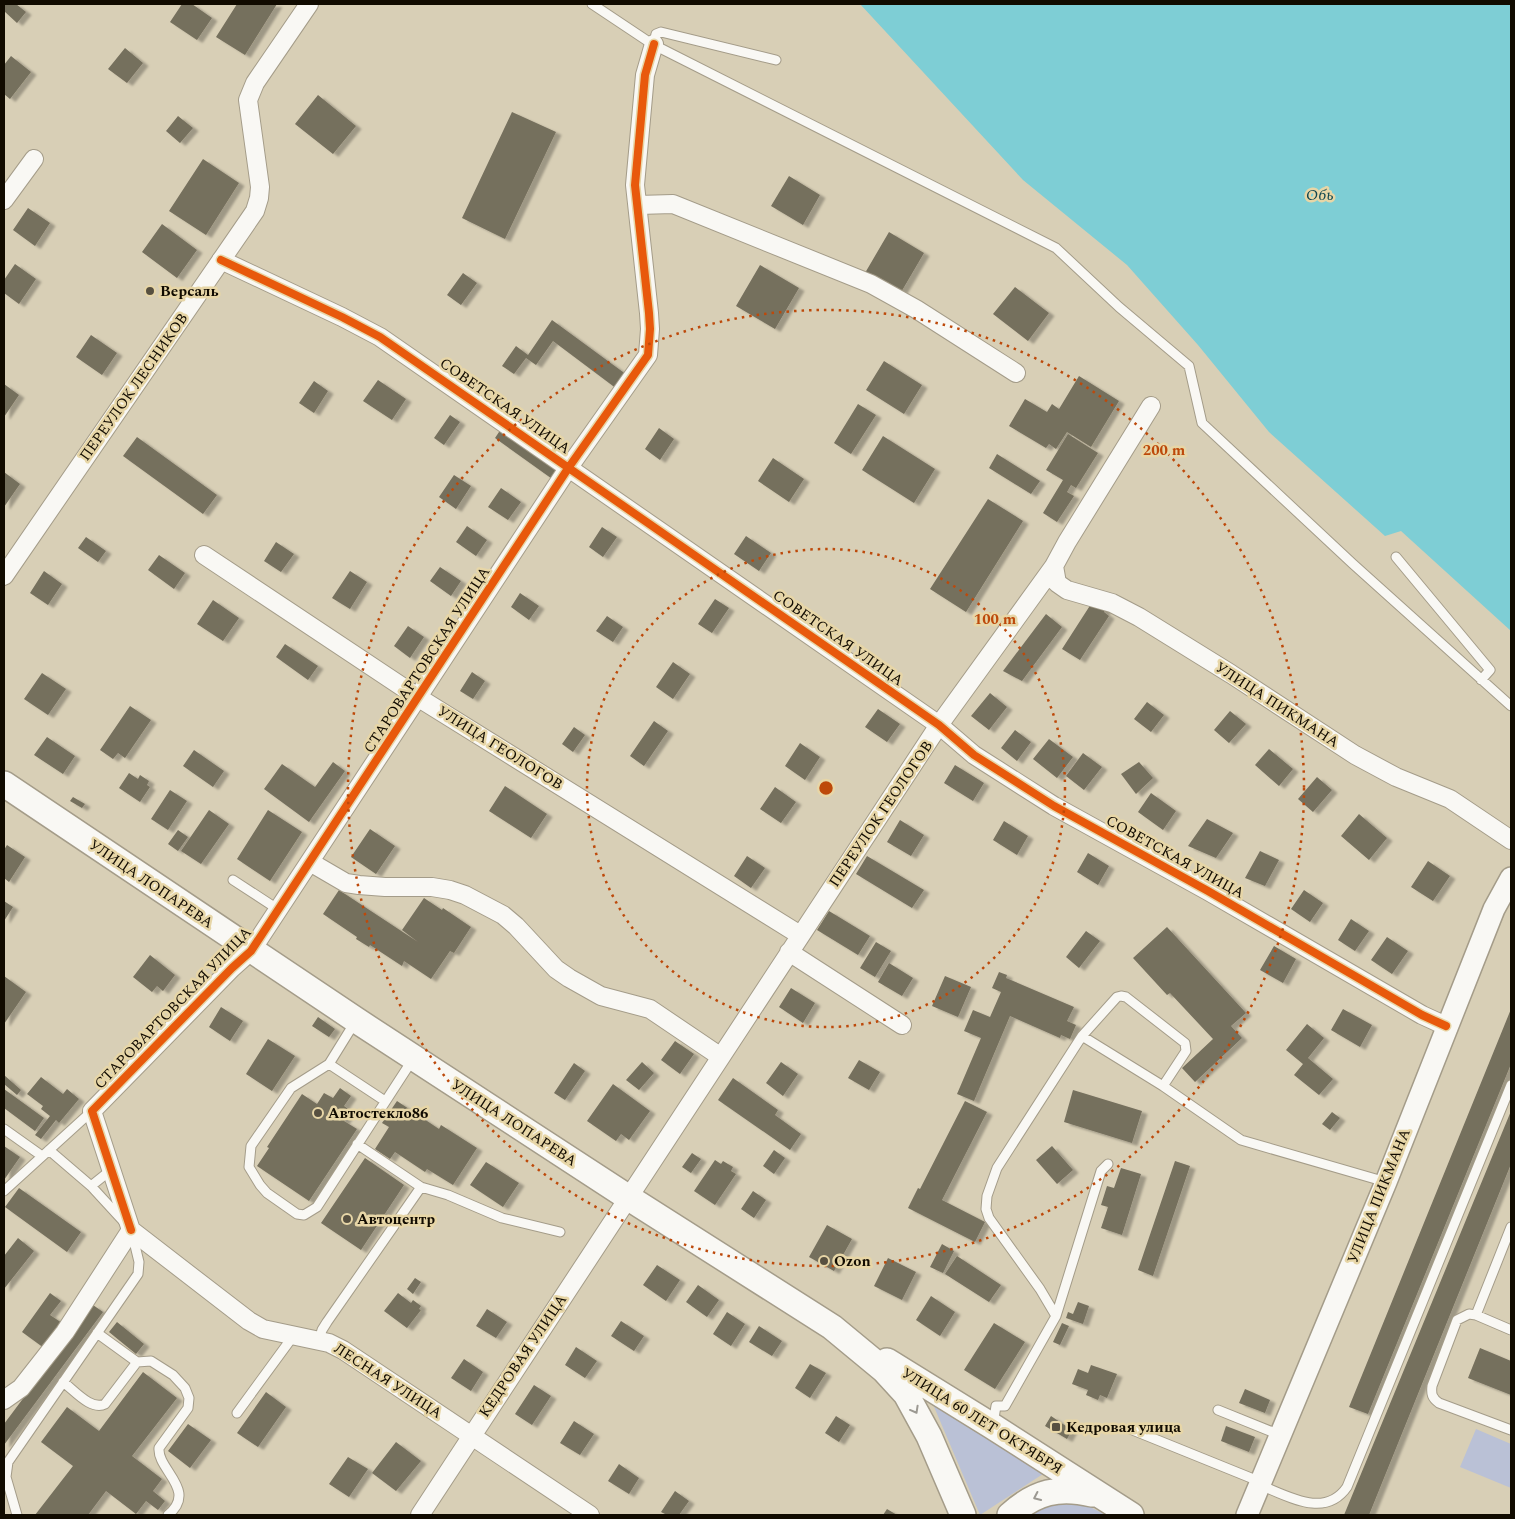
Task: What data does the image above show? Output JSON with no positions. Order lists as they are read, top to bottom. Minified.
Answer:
{"streets":{"main road":["УЛИЦА ЛОПАРЕВА","УЛИЦА 60 ЛЕТ ОКТЯБРЯ"],"street":["ПЕРЕУЛОК ЛЕСНИКОВ","СОВЕТСКАЯ УЛИЦА","СТАРОВАРТОВСКАЯ УЛИЦА","УЛИЦА ПИКМАНА","УЛИЦА ГЕОЛОГОВ","ПЕРЕУЛОК ГЕОЛОГОВ","КЕДРОВАЯ УЛИЦА","ЛЕСНАЯ УЛИЦА"]},"crossings":[["ПЕРЕУЛОК ЛЕСНИКОВ","СОВЕТСКАЯ УЛИЦА"],["СОВЕТСКАЯ УЛИЦА","СТАРОВАРТОВСКАЯ УЛИЦА"],["СОВЕТСКАЯ УЛИЦА","УЛИЦА ПИКМАНА"],["СОВЕТСКАЯ УЛИЦА","ПЕРЕУЛОК ГЕОЛОГОВ"],["СТАРОВАРТОВСКАЯ УЛИЦА","УЛИЦА ГЕОЛОГОВ"],["СТАРОВАРТОВСКАЯ УЛИЦА","УЛИЦА ЛОПАРЕВА"],["СТАРОВАРТОВСКАЯ УЛИЦА","ЛЕСНАЯ УЛИЦА"],["УЛИЦА ПИКМАНА","ПЕРЕУЛОК ГЕОЛОГОВ"],["УЛИЦА ГЕОЛОГОВ","ПЕРЕУЛОК ГЕОЛОГОВ"],["ПЕРЕУЛОК ГЕОЛОГОВ","УЛИЦА ЛОПАРЕВА"],["ПЕРЕУЛОК ГЕОЛОГОВ","КЕДРОВАЯ УЛИЦА"],["УЛИЦА ЛОПАРЕВА","КЕДРОВАЯ УЛИЦА"],["УЛИЦА ЛОПАРЕВА","УЛИЦА 60 ЛЕТ ОКТЯБРЯ"],["КЕДРОВАЯ УЛИЦА","ЛЕСНАЯ УЛИЦА"]],"water":["Обь"],"places":{"other":["Версаль","Автостекло86","Автоцентр","Ozon"],"transit":["Кедровая улица"]},"rings":["200 m","100 m"]}
